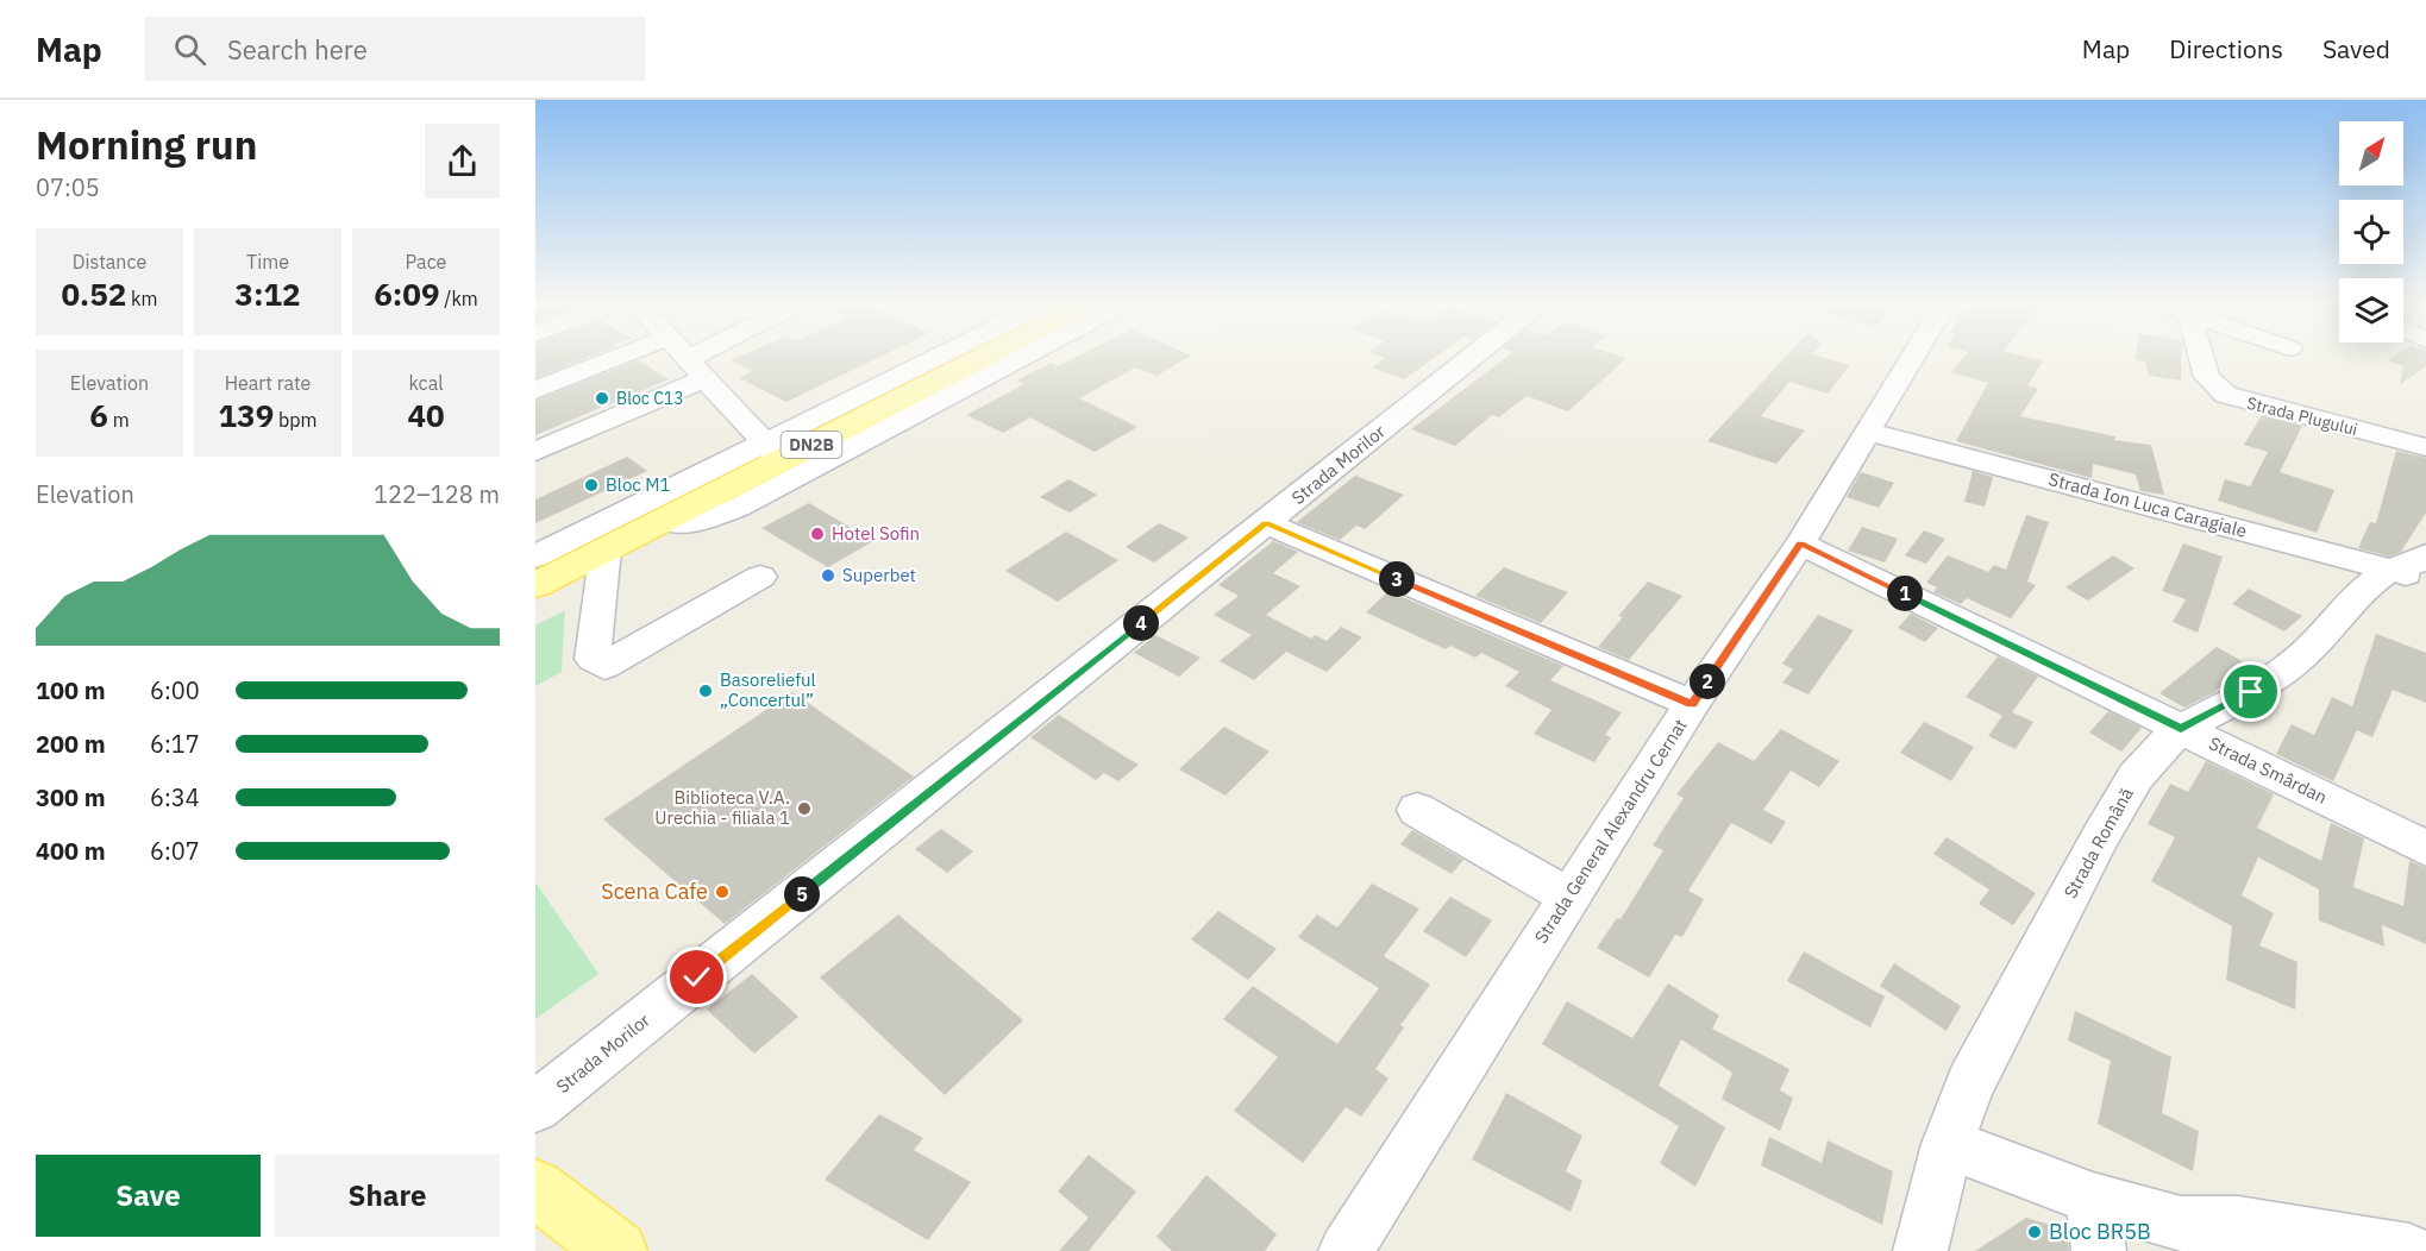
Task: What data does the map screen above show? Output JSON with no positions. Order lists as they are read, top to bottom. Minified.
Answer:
{"streets":{"main road":["DN2B"],"street":["Strada Plugului","Strada Morilor","Strada Ion Luca Caragiale","Strada Smârdan","Strada General Alexandru Cernat","Strada Română"]},"crossings":[["Strada Ion Luca Caragiale","Strada General Alexandru Cernat"],["Strada Ion Luca Caragiale","Strada Română"],["Strada Smârdan","Strada General Alexandru Cernat"],["Strada Smârdan","Strada Română"]],"places":["Bloc C13","Bloc M1","Hotel Sofin","Superbet","Basorelieful „Concertul”","Biblioteca V.A. Urechia - filiala 1","Scena Cafe","Bloc BR5B"],"north":"top right","page":{"header":"Map","search":"Search here","nav":["Map","Directions","Saved"],"heading":["Morning run","07:05"],"stats":[["Distance","0.52 km"],["Time","3:12"],["Pace","6:09 /km"],["Elevation","6 m"],["Heart rate","139 bpm"],["kcal","40"]],"chart":["Elevation","122–128 m"],"pins":["3","1","4","2","5"],"list":[{"name":"100 m","note":"6:00"},{"name":"200 m","note":"6:17"},{"name":"300 m","note":"6:34"},{"name":"400 m","note":"6:07"}],"buttons":["Save","Share"]}}
